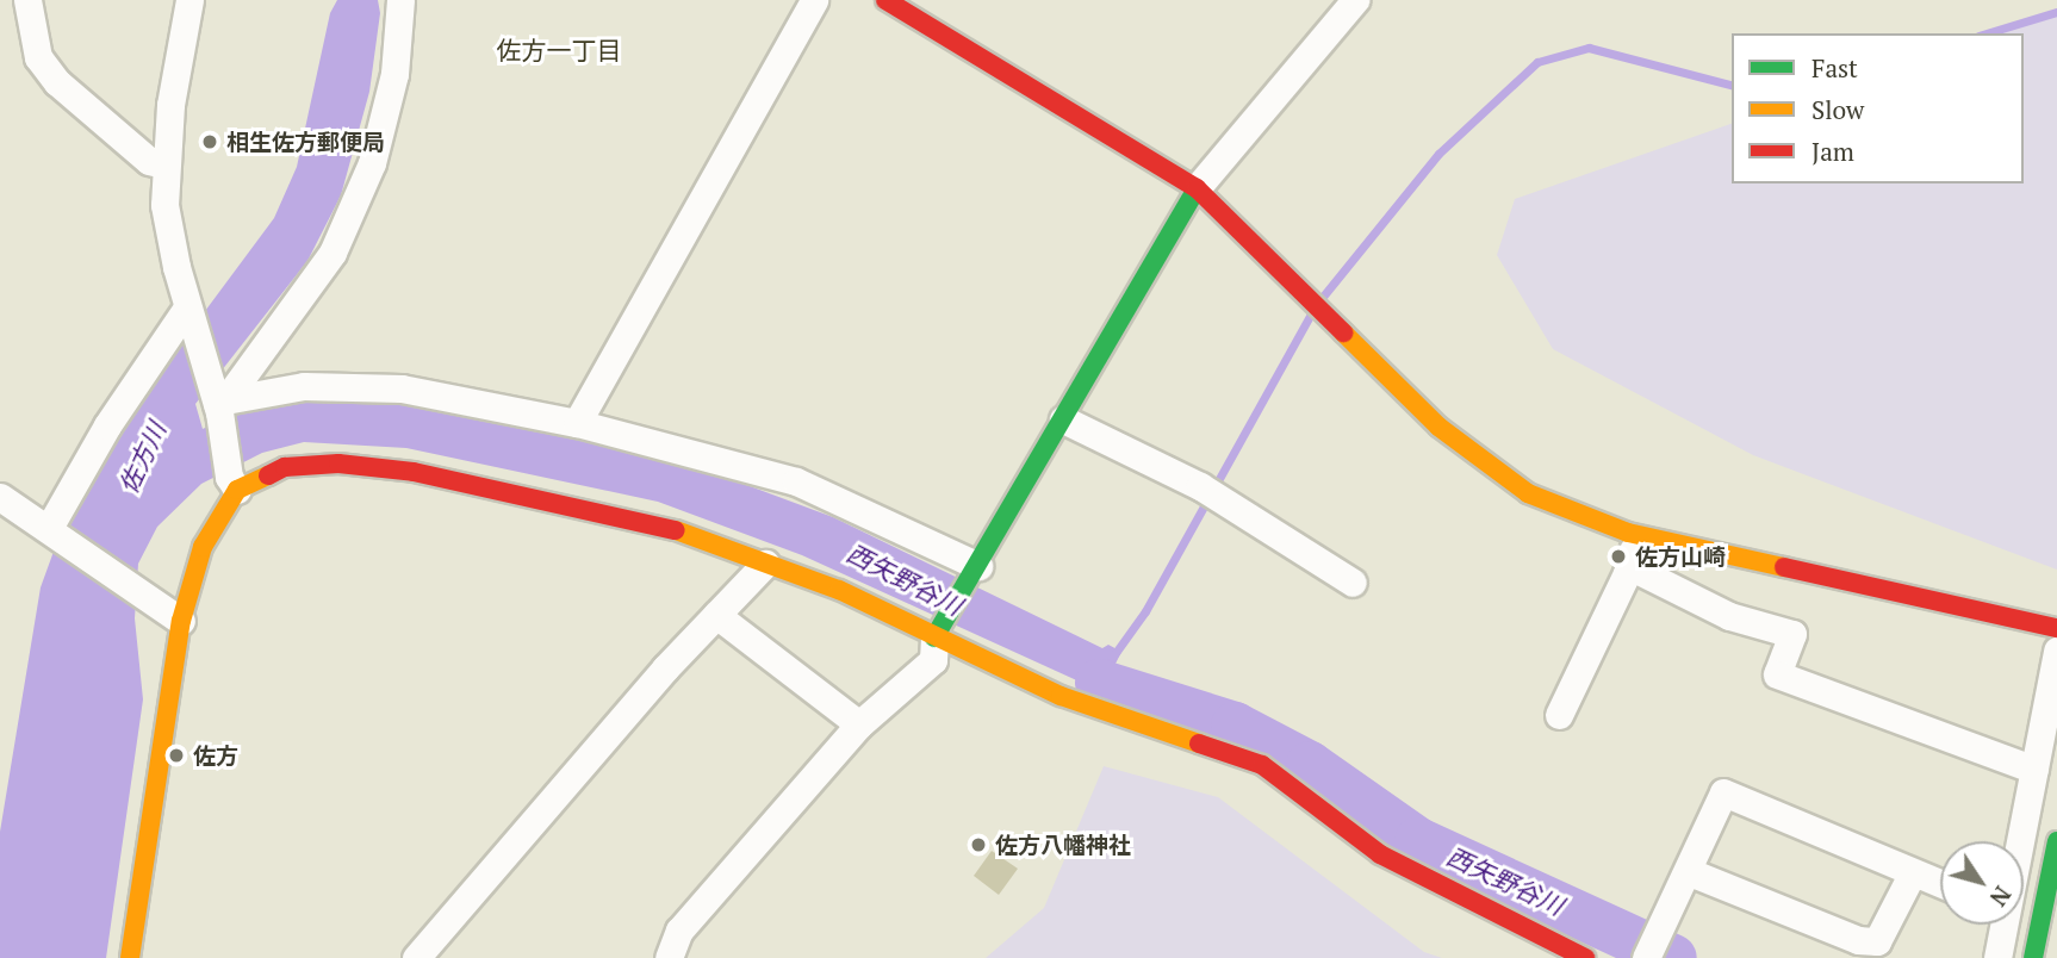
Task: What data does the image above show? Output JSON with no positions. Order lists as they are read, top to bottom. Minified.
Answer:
{"districts":["佐方一丁目"],"water":["佐方川","西矢野谷川"],"places":["相生佐方郵便局","佐方山崎","佐方","佐方八幡神社"],"legend":["Fast","Slow","Jam"],"north":"bottom right"}
